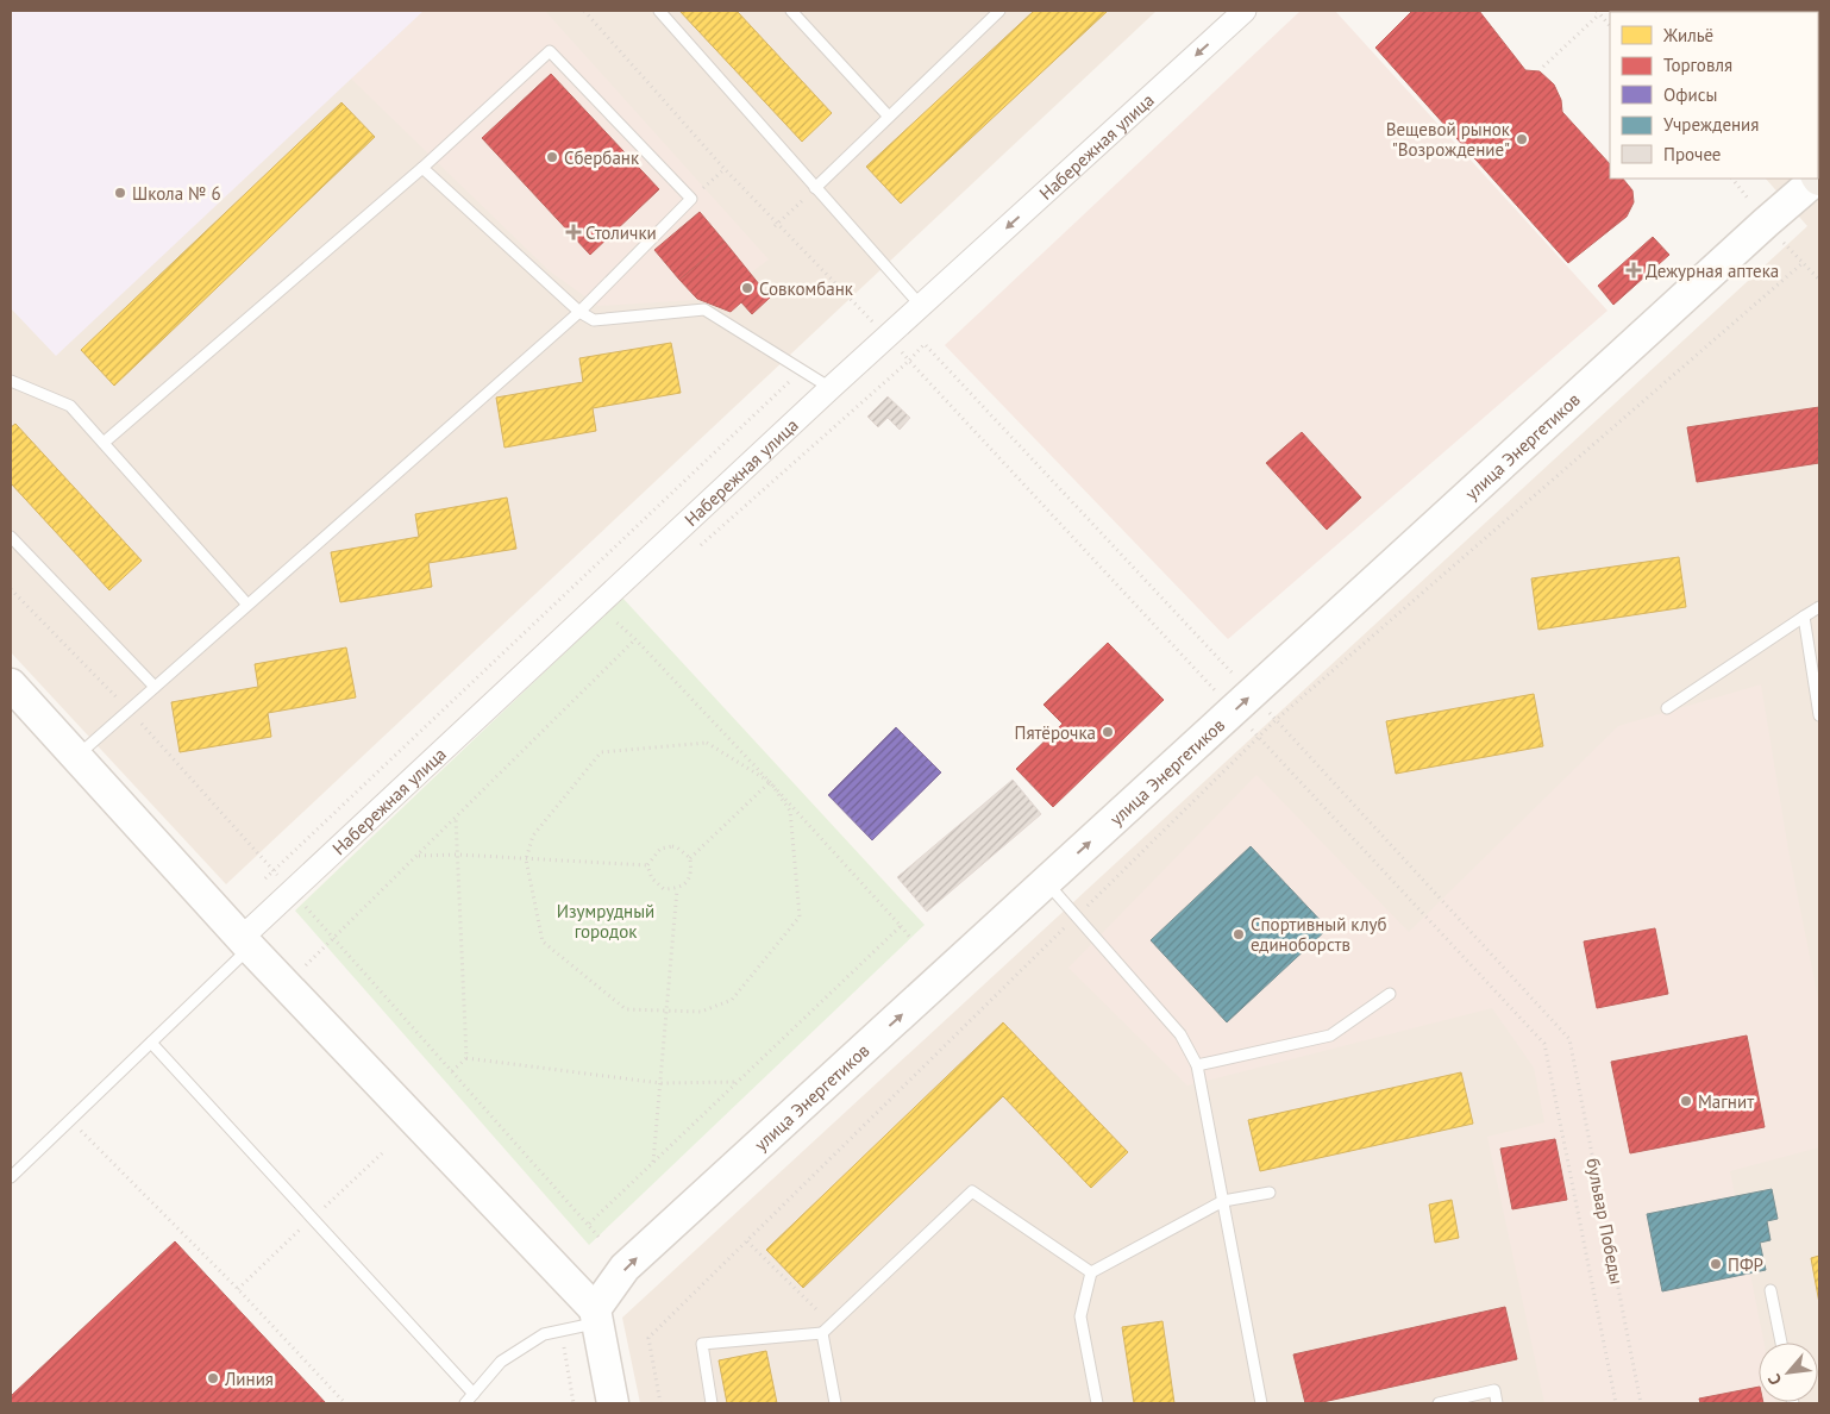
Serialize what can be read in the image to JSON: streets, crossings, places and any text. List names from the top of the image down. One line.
{"streets":{"street":["Набережная улица","улица Энергетиков"],"path":["бульвар Победы"]},"one_way":["улица Энергетиков"],"parks":["Изумрудный городок"],"places":{"other":["Вещевой рынок \"Возрождение\"","Сбербанк","Школа № 6","Совкомбанк","Пятёрочка","Спортивный клуб единоборств","Магнит","ПФР","Линия"],"health":["Столички","Дежурная аптека"]},"legend":["Жильё","Торговля","Офисы","Учреждения","Прочее"],"north":"bottom left"}
